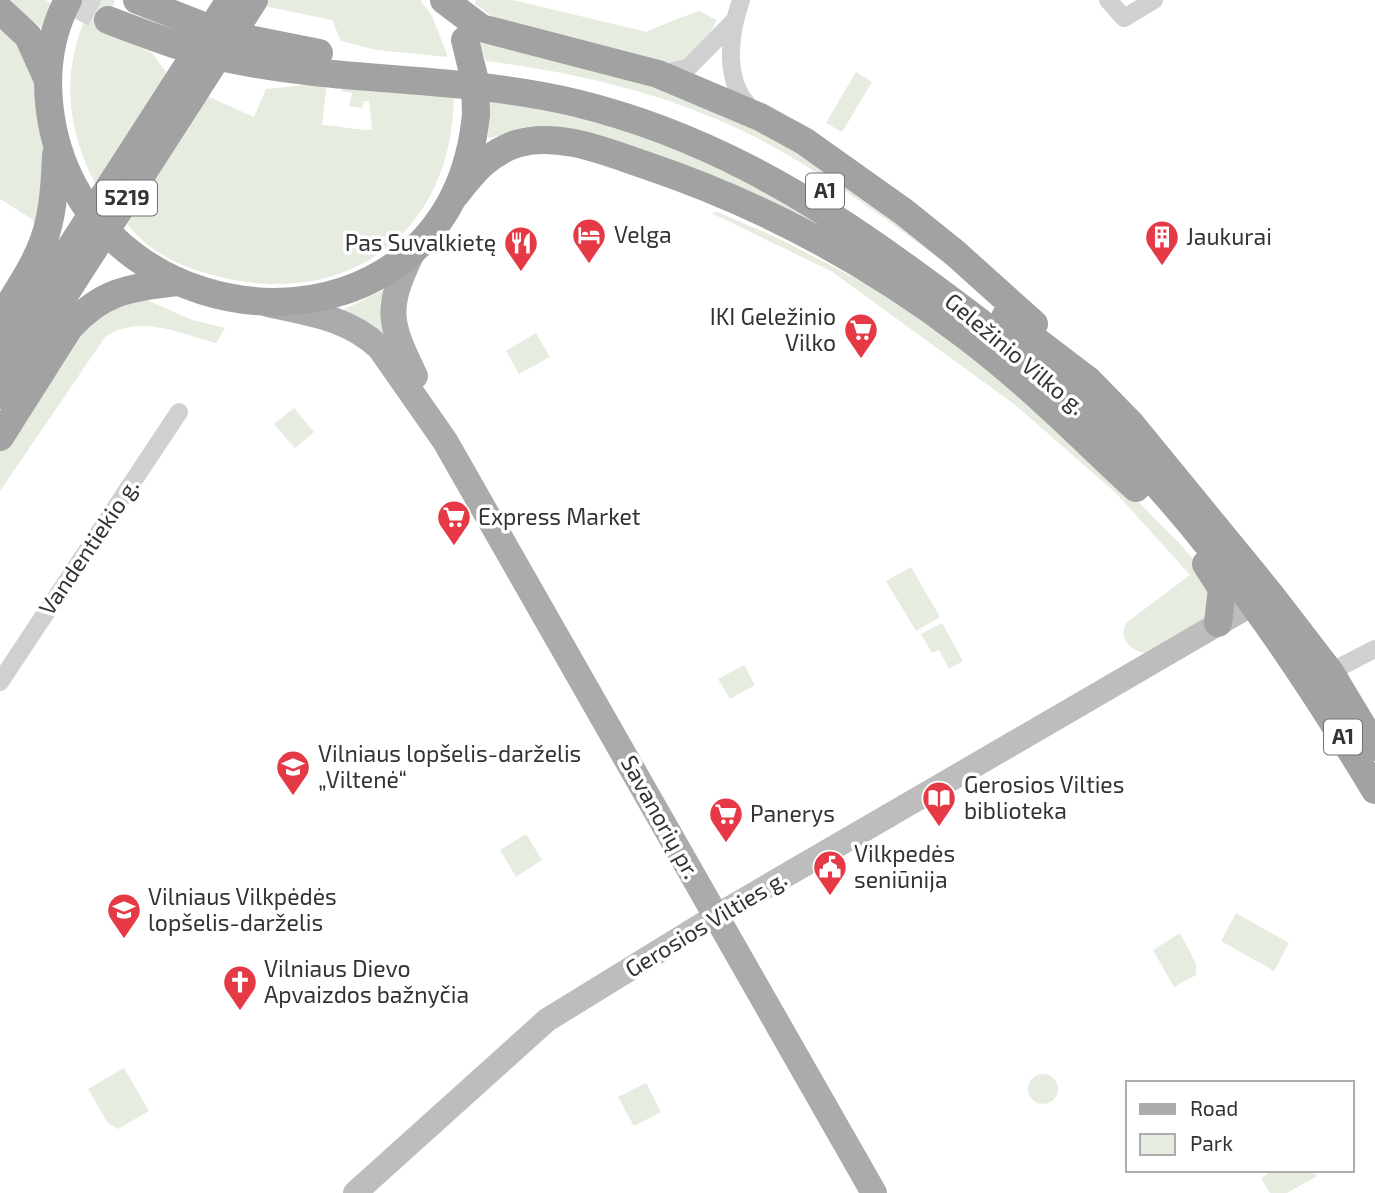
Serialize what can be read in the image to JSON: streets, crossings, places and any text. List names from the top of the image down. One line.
{"streets":{"highway":["A1","5219","Geležinio Vilko g."],"main road":["Savanorių pr.","Gerosios Vilties g."],"street":["Vandentiekio g."]},"crossings":[["A1","Geležinio Vilko g."],["Geležinio Vilko g.","Gerosios Vilties g."],["Savanorių pr.","Gerosios Vilties g."]],"places":{"hotel":["Velga"],"building":["Jaukurai"],"restaurant":["Pas Suvalkietę"],"supermarket":["IKI Geležinio Vilko","Express Market","Panerys"],"school or university":["Vilniaus lopšelis-darželis „Viltenė“","Vilniaus Vilkpėdės lopšelis-darželis"],"library":["Gerosios Vilties biblioteka"],"public building":["Vilkpedės seniūnija"],"church":["Vilniaus Dievo Apvaizdos bažnyčia"]},"legend":["Road","Park"]}
